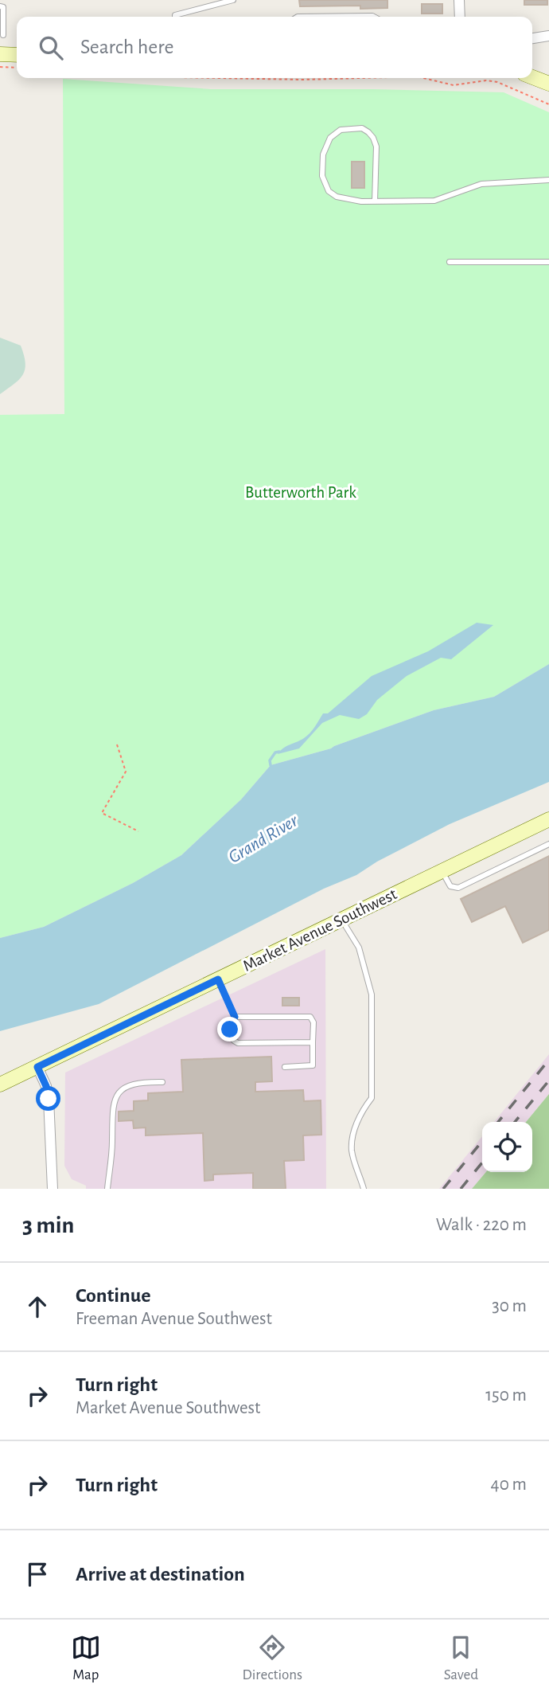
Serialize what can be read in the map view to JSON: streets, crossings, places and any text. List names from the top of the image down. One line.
{"streets":{"main road":["Market Avenue Southwest"]},"water":["Grand River"],"parks":["Butterworth Park"],"page":{"search":"Search here","heading":["3 min","Walk · 220 m"],"list":[["Continue","Freeman Avenue Southwest","30 m"],["Turn right","Market Avenue Southwest","150 m"],["Turn right","40 m"],"Arrive at destination"],"nav":["Map","Directions","Saved"]}}
